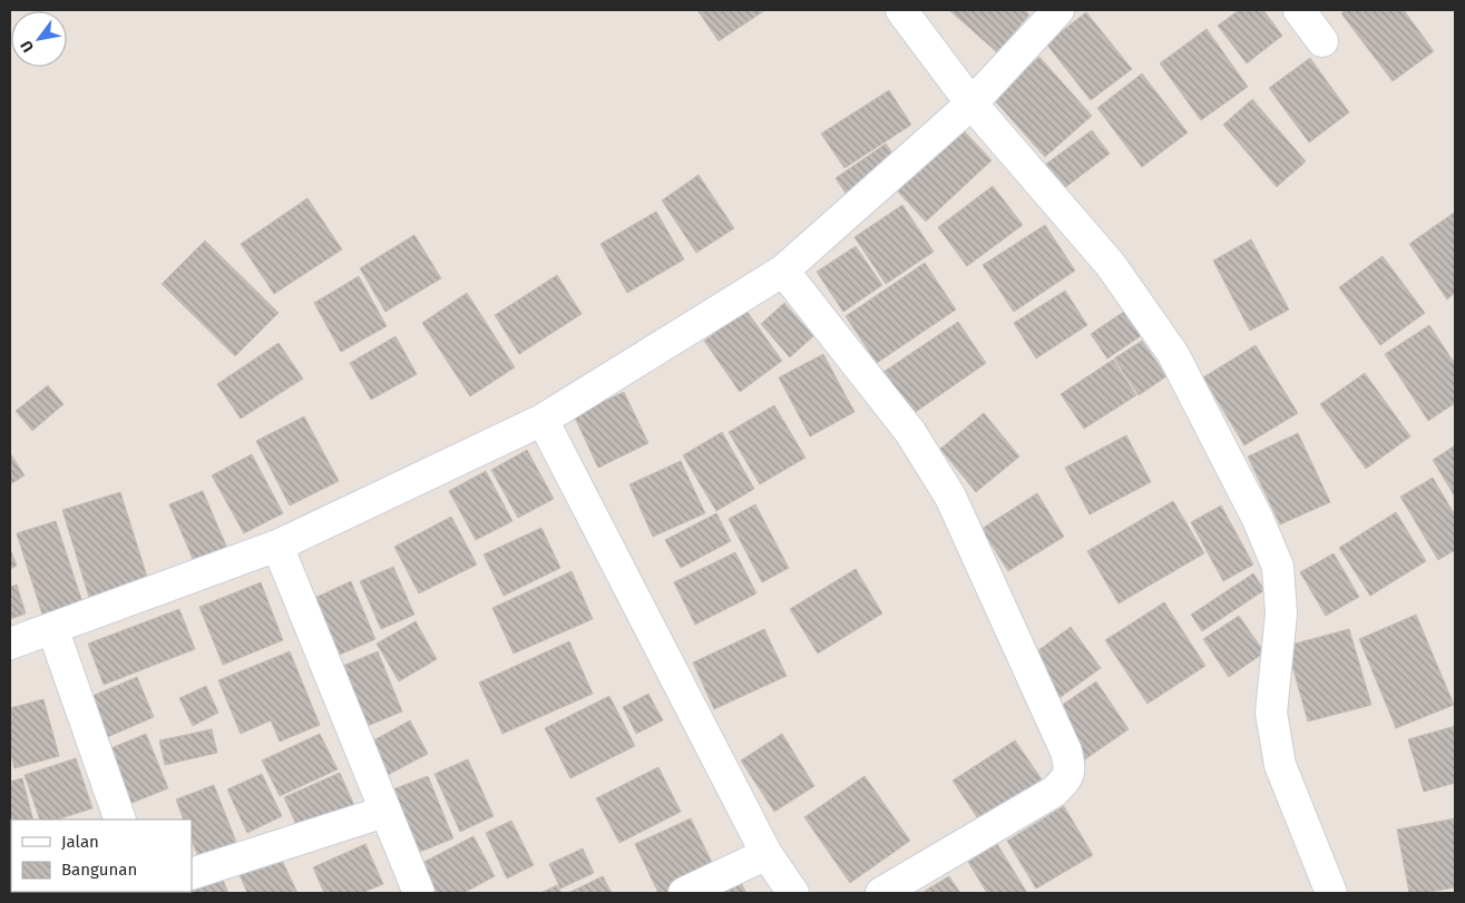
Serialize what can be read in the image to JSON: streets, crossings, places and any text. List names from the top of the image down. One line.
{"legend":["Jalan","Bangunan"],"north":"bottom left"}
